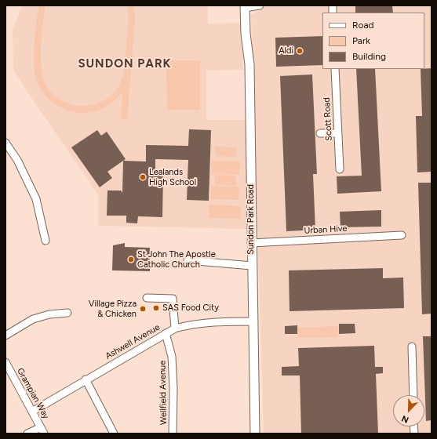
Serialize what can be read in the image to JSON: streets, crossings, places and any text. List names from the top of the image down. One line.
{"streets":{"street":["Scott Road","Sundon Park Road","Urban Hive","Ashwell Avenue","Wellfield Avenue","Grampian Way"]},"crossings":[["Sundon Park Road","Urban Hive"],["Sundon Park Road","Ashwell Avenue"],["Ashwell Avenue","Wellfield Avenue"],["Ashwell Avenue","Grampian Way"]],"districts":["SUNDON PARK"],"places":["Aldi","Lealands High School","St John The Apostle Catholic Church","SAS Food City","Village Pizza & Chicken"],"legend":["Road","Park","Building"],"north":"bottom left"}
